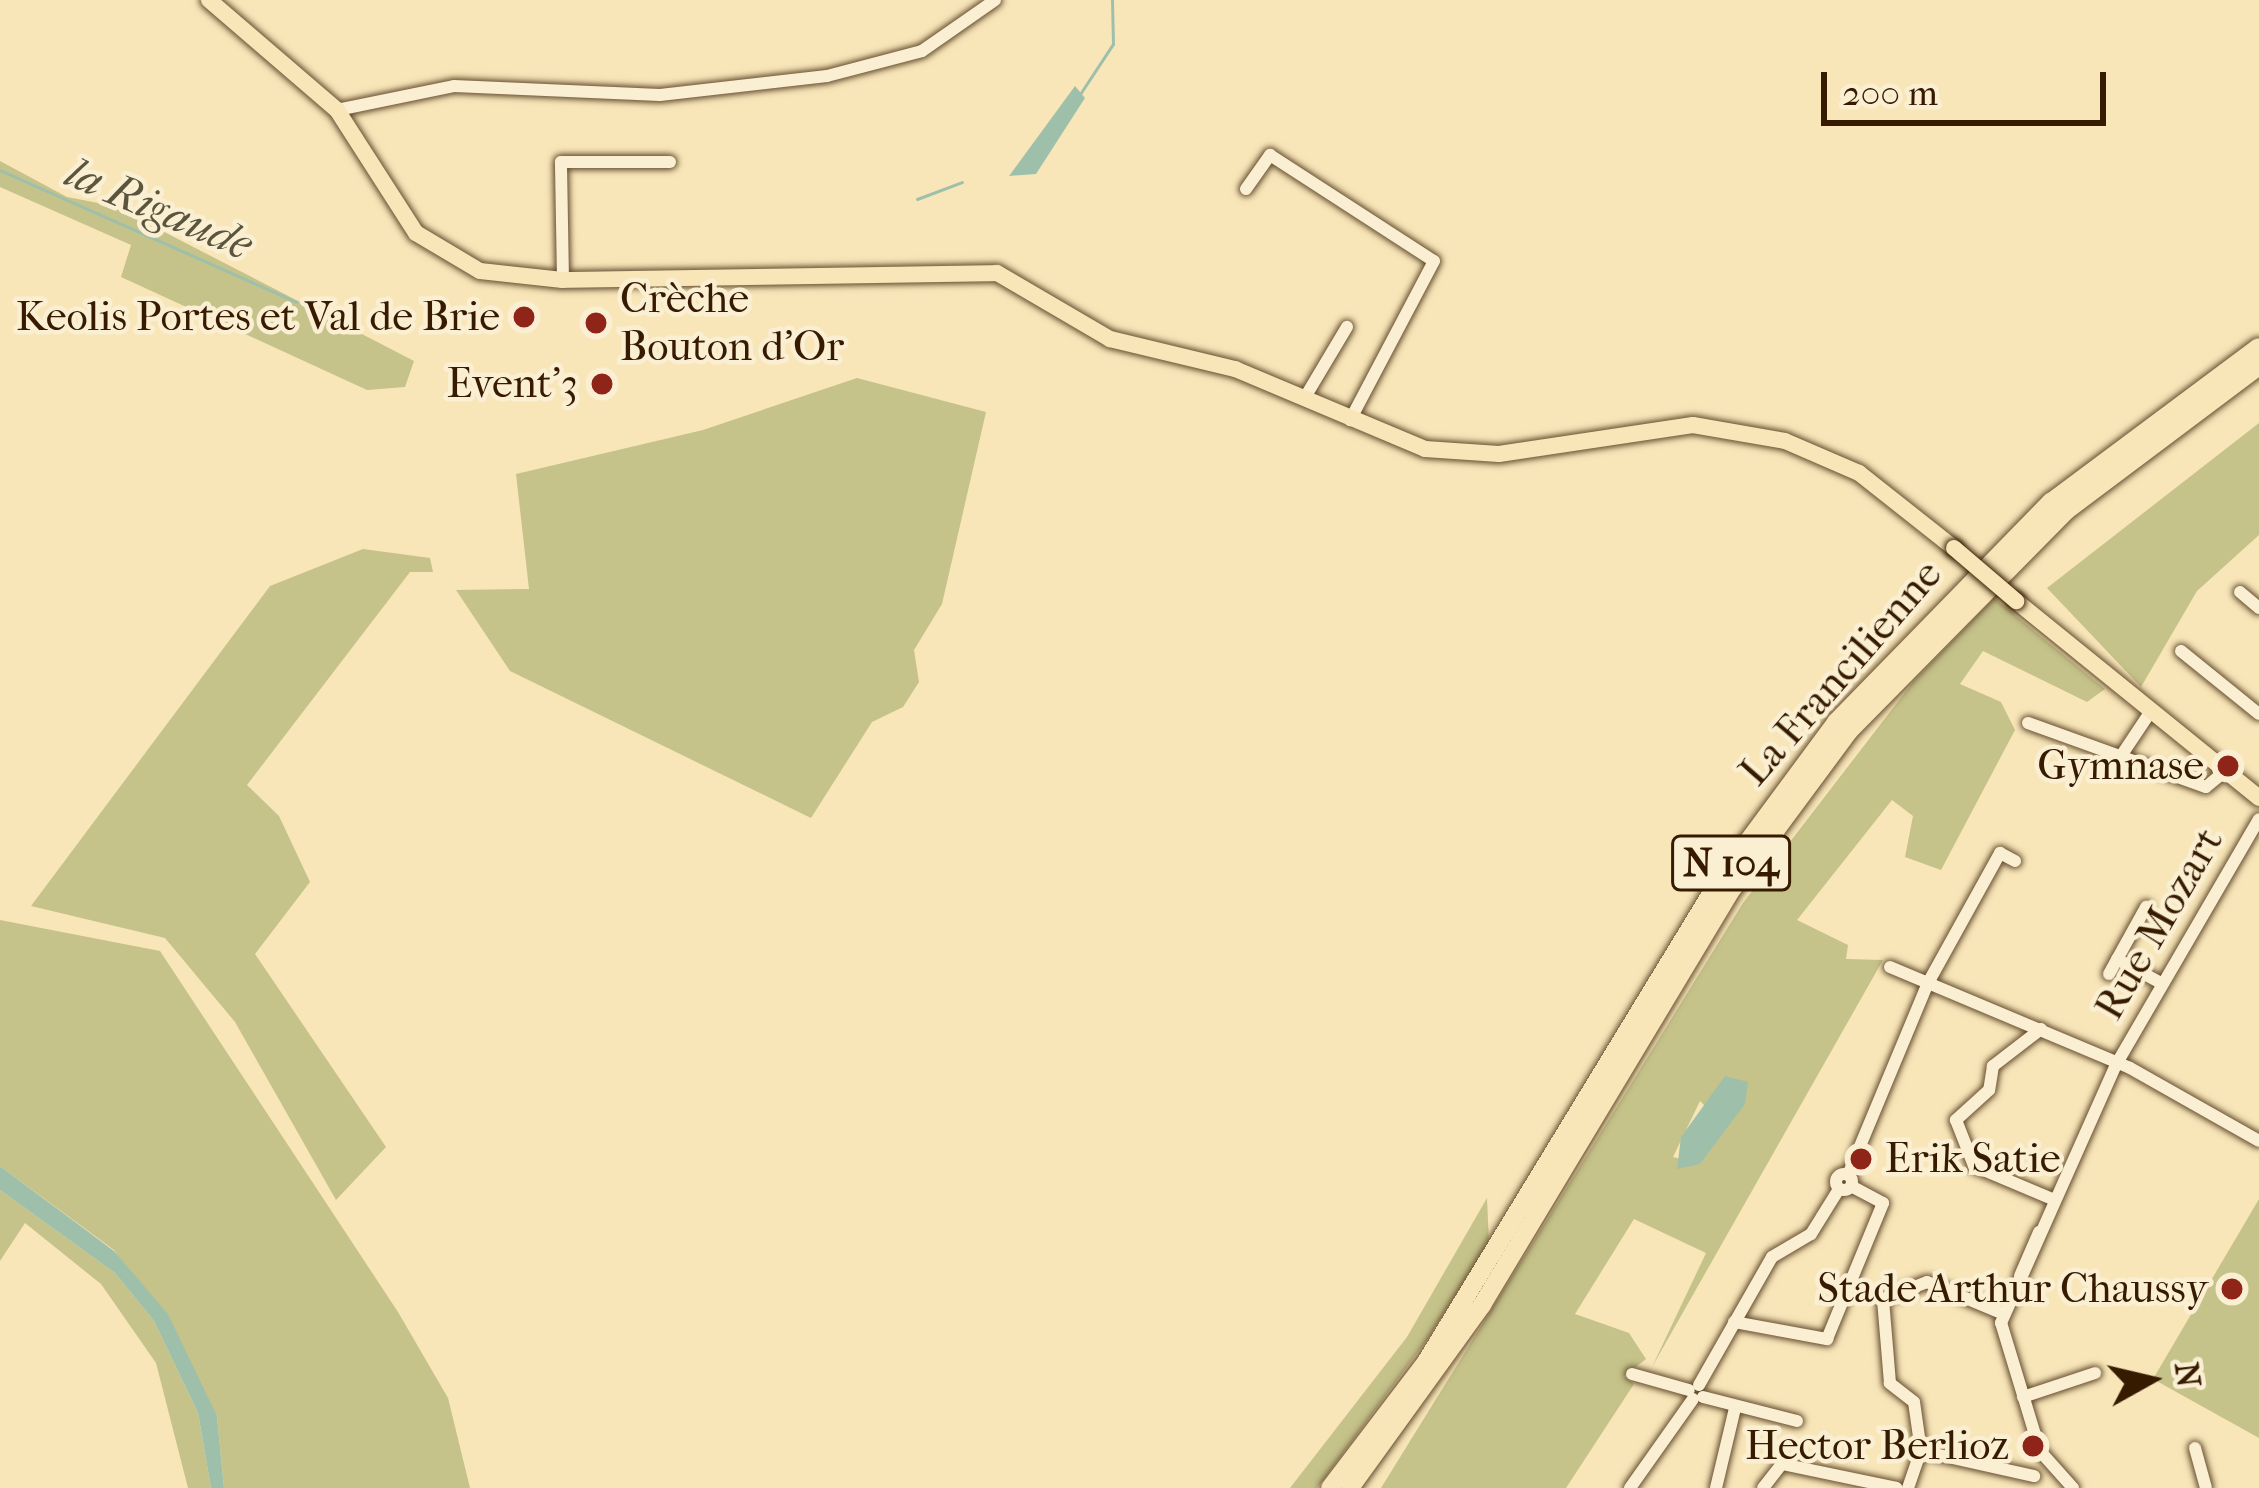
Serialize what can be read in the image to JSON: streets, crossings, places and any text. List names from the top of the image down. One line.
{"streets":{"highway":["La Francilienne","N 104"],"street":["Rue Mozart"]},"water":["la Rigaude"],"places":["Keolis Portes et Val de Brie","Crèche Bouton d'Or","Event'3","Gymnase","Erik Satie","Stade Arthur Chaussy","Hector Berlioz"],"scale_bar":"200 m","north":"right"}
